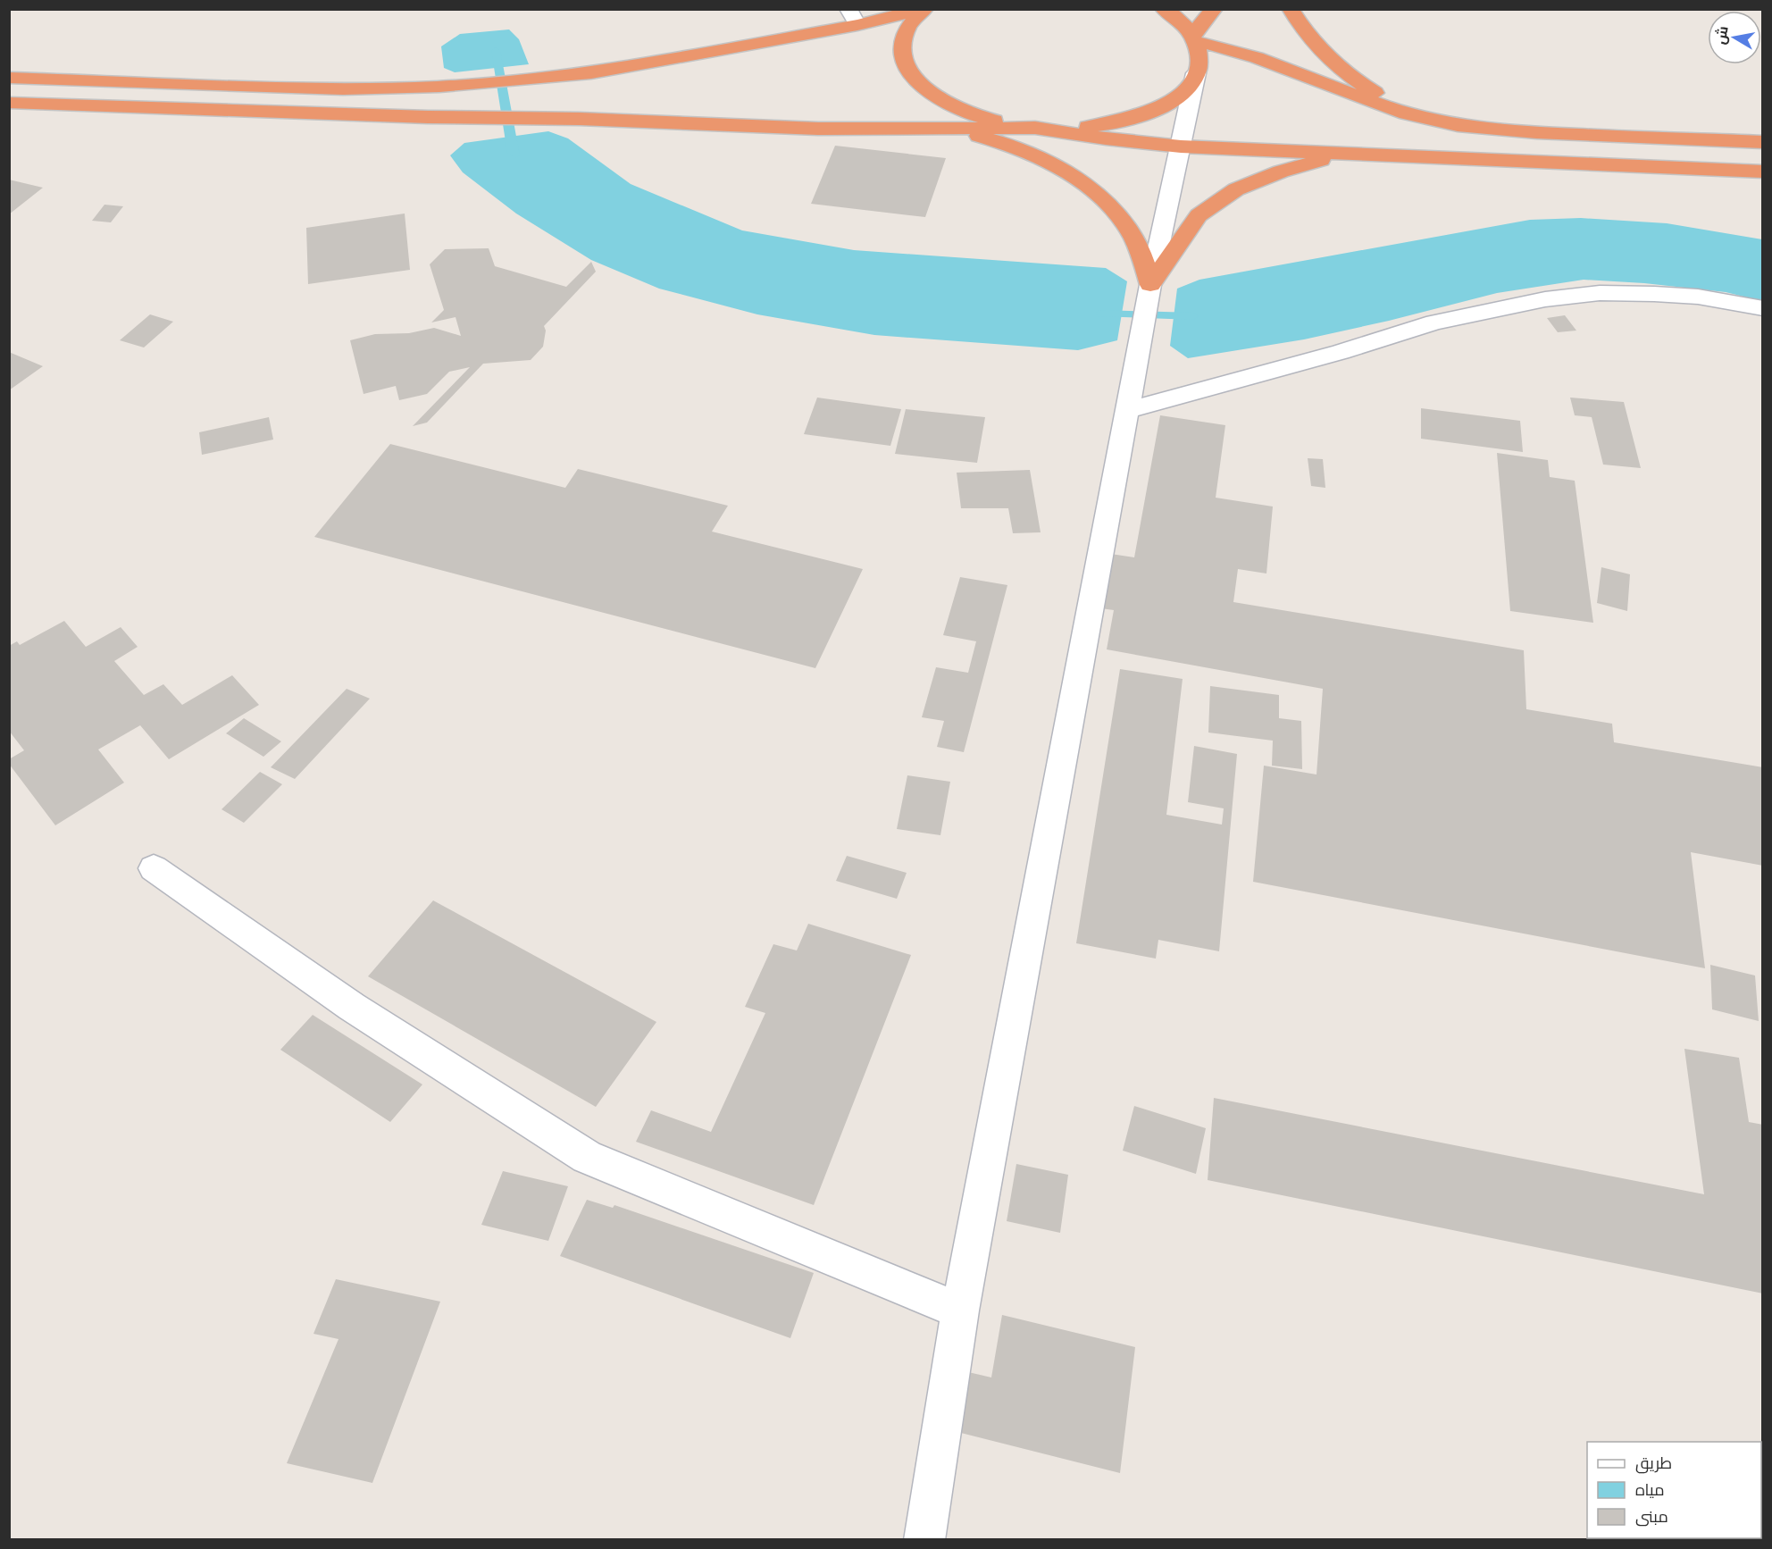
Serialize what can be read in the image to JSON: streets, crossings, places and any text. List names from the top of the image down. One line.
{"legend":["طريق","مياه","مبنى"],"north":"left"}
